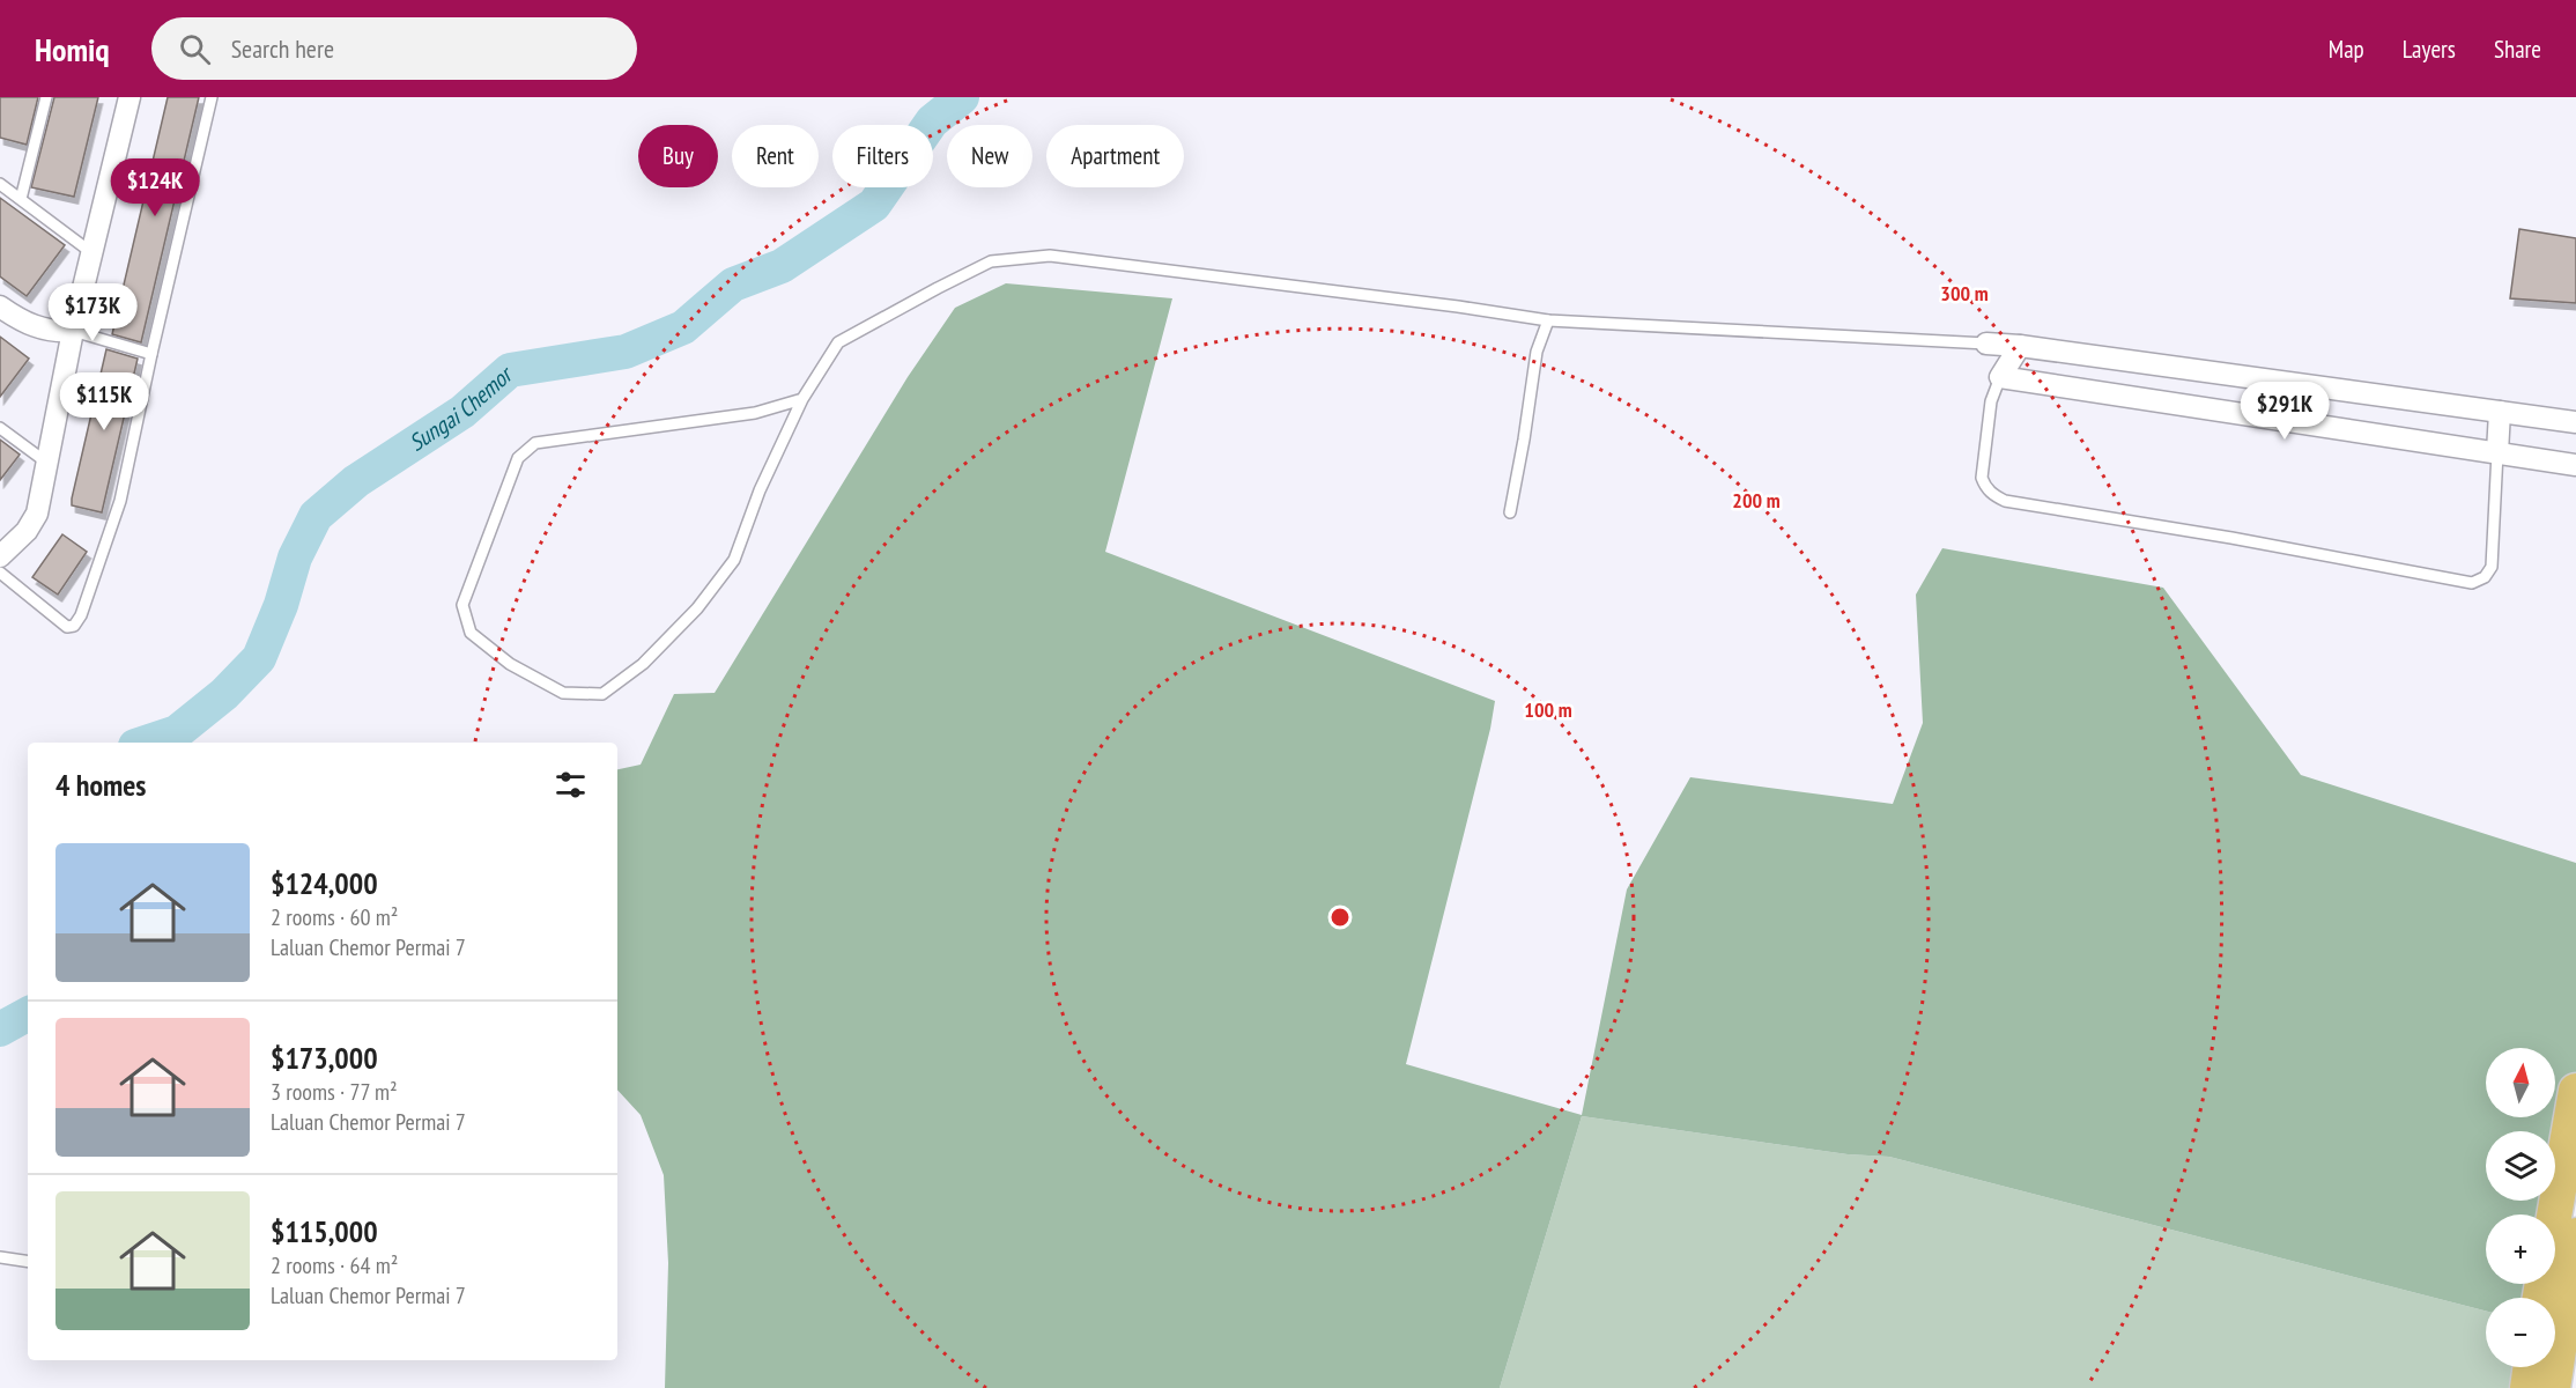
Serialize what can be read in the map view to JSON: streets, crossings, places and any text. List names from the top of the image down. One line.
{"water":["Sungai Chemor"],"north":"top","page":{"header":"Homiq","search":"Search here","nav":["Map","Layers","Share"],"chip":["Buy","Rent","Filters","New","Apartment"],"price":["$124K","$173K","$115K","$291K"],"heading":"4 homes","list":[{"name":"$124,000","note":"2 rooms · 60 m² · Laluan Chemor Permai 7"},{"name":"$173,000","note":"3 rooms · 77 m² · Laluan Chemor Permai 7"},{"name":"$115,000","note":"2 rooms · 64 m² · Laluan Chemor Permai 7"}],"map_buttons":["+","−"]},"rings":["300 m","200 m","100 m"]}
